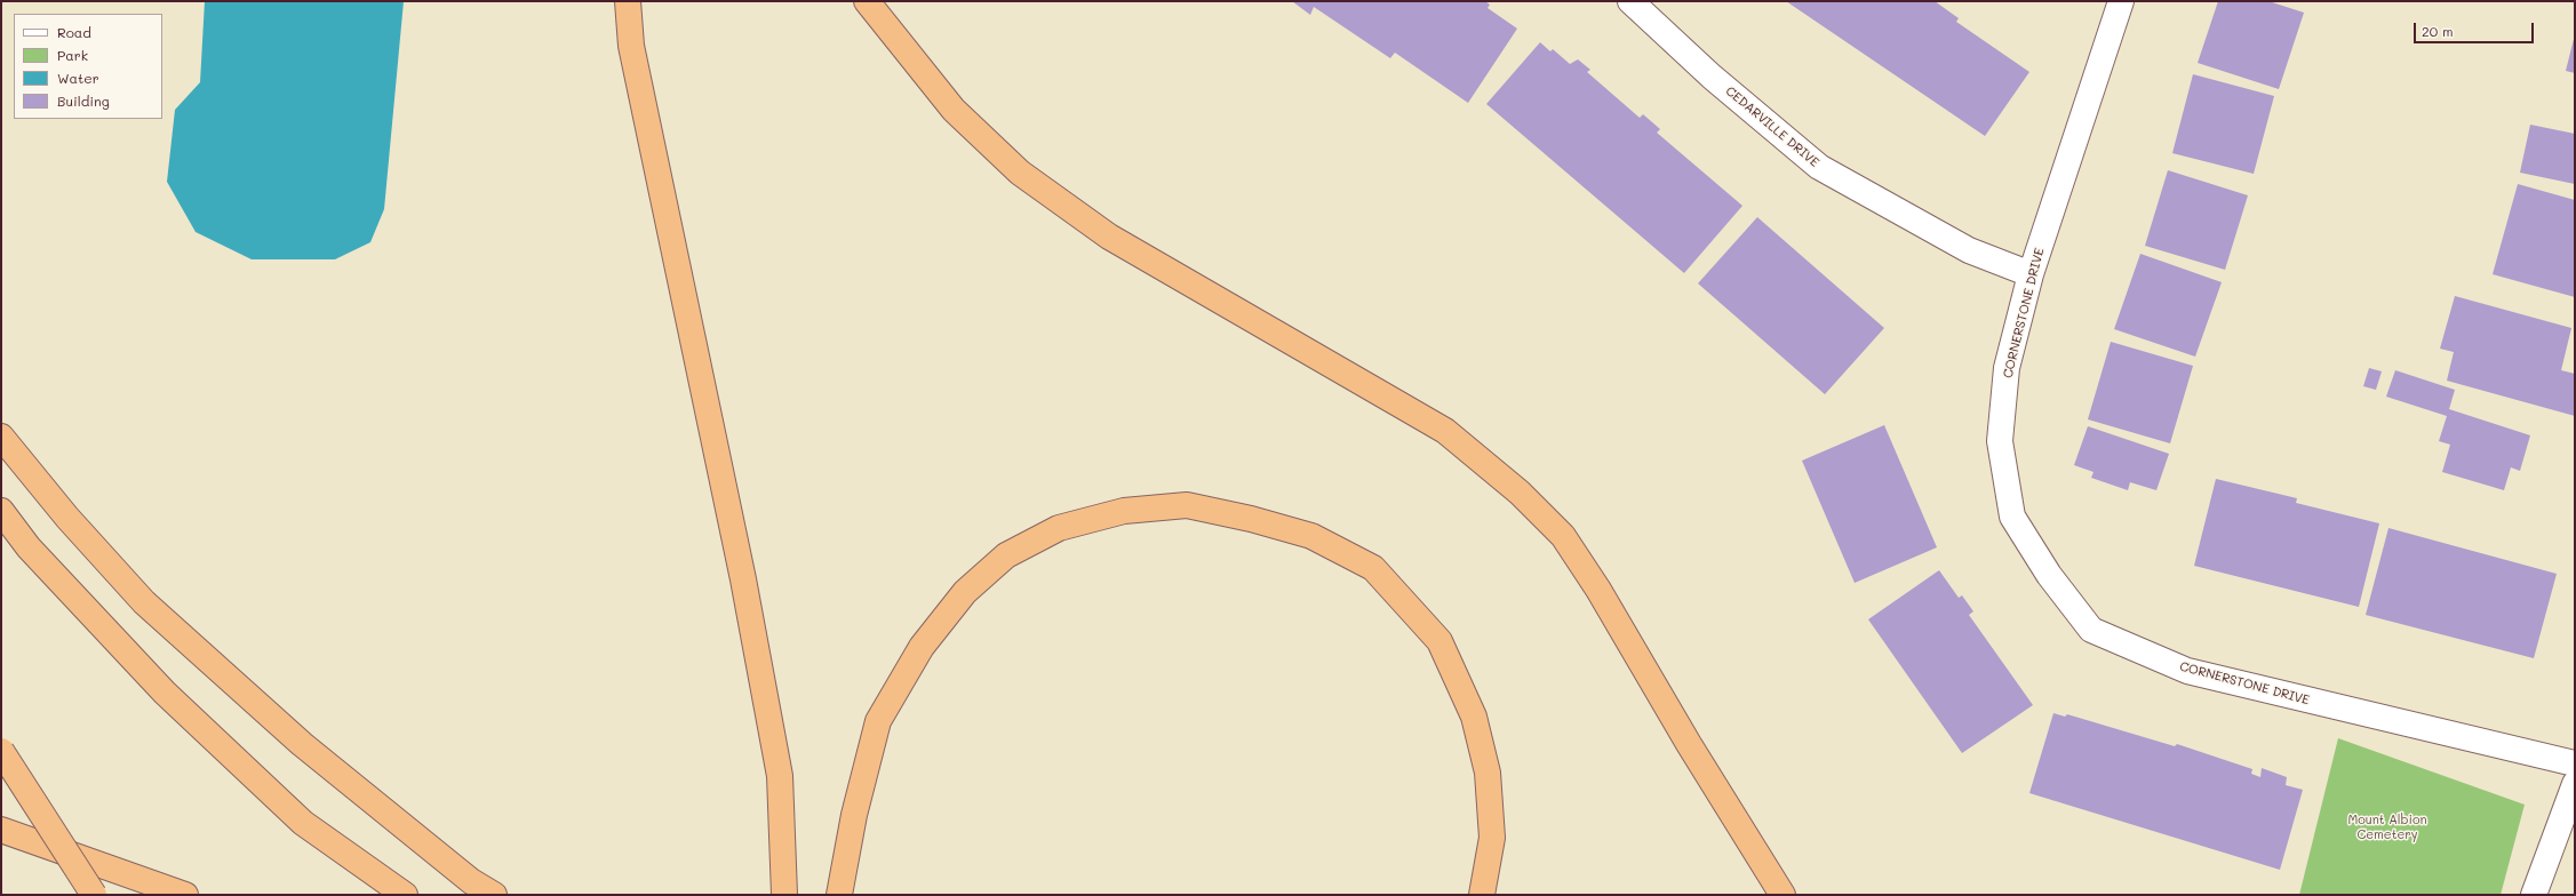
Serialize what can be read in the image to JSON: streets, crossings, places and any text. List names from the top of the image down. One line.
{"streets":{"street":["CEDARVILLE DRIVE","CORNERSTONE DRIVE"]},"crossings":[["CEDARVILLE DRIVE","CORNERSTONE DRIVE"]],"parks":["Mount Albion Cemetery"],"legend":["Road","Park","Water","Building"],"scale_bar":"20 m"}
